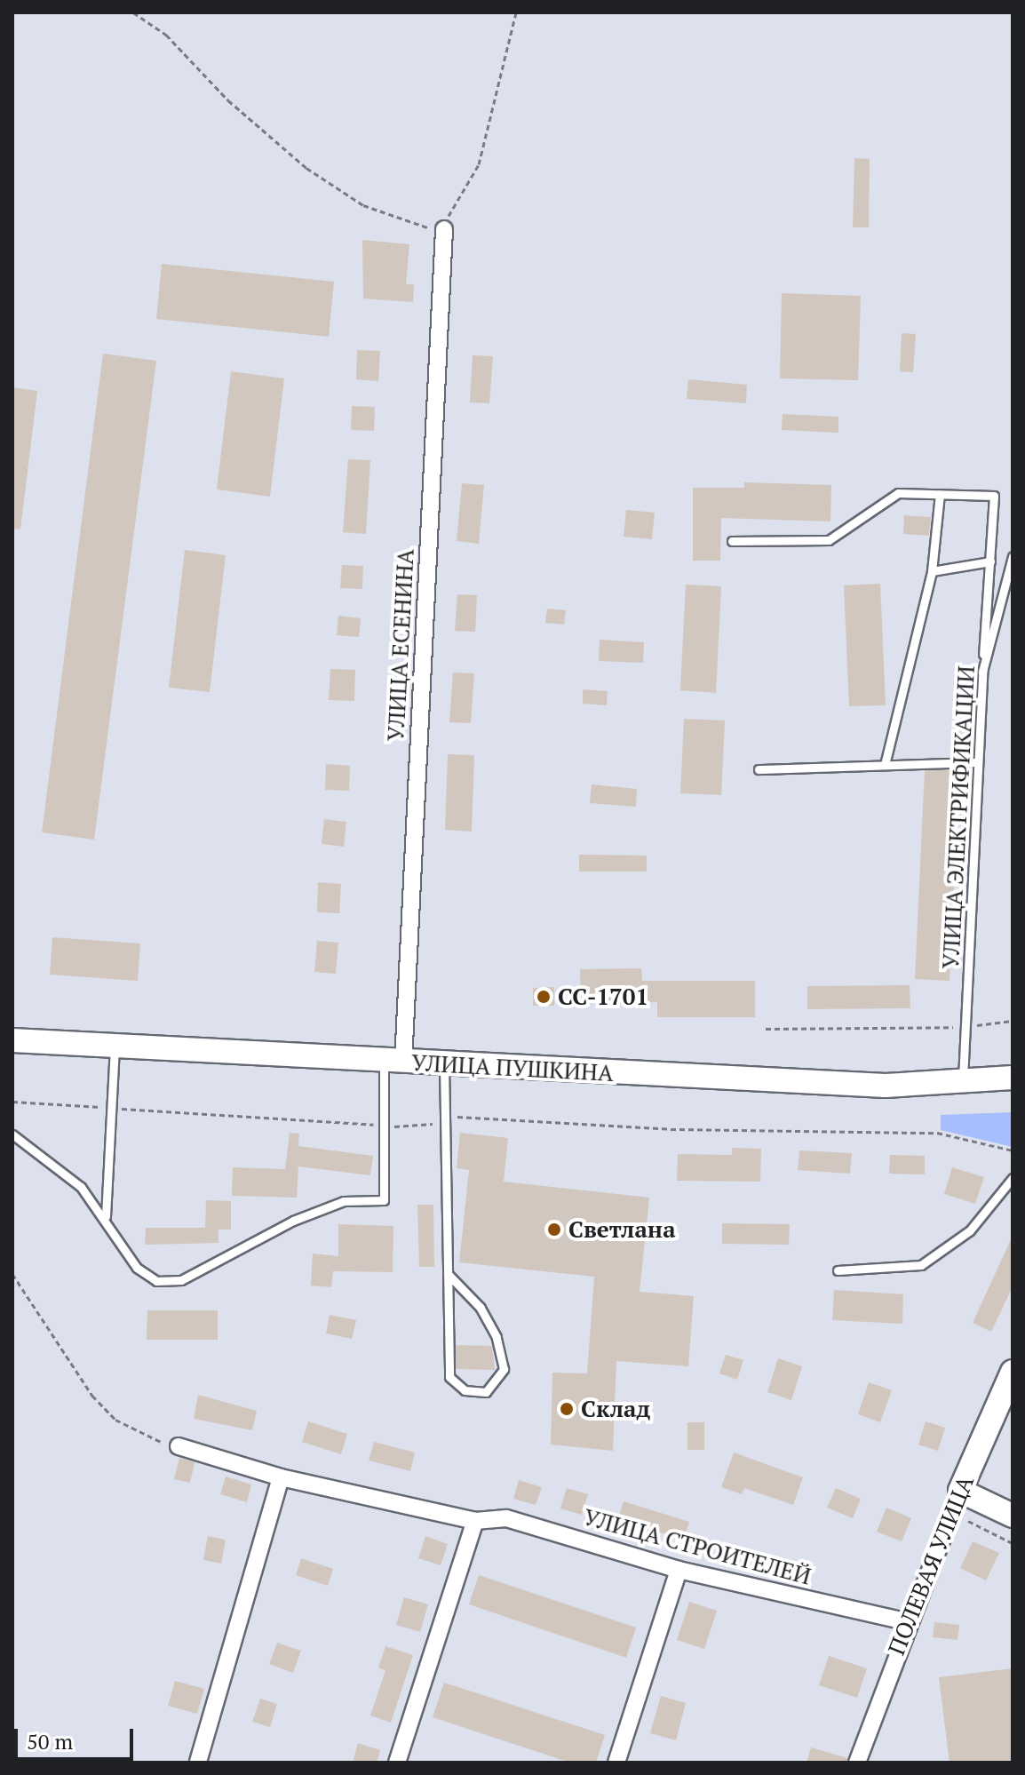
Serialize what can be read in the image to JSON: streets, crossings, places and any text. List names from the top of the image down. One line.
{"streets":{"main road":["УЛИЦА ПУШКИНА","ПОЛЕВАЯ УЛИЦА"],"street":["УЛИЦА ЕСЕНИНА","УЛИЦА СТРОИТЕЛЕЙ"],"lane":["УЛИЦА ЭЛЕКТРИФИКАЦИИ"]},"crossings":[["УЛИЦА ЕСЕНИНА","УЛИЦА ПУШКИНА"],["УЛИЦА ЭЛЕКТРИФИКАЦИИ","УЛИЦА ПУШКИНА"],["УЛИЦА СТРОИТЕЛЕЙ","ПОЛЕВАЯ УЛИЦА"]],"places":["СС-1701","Светлана","Склад"],"scale_bar":"50 m"}
